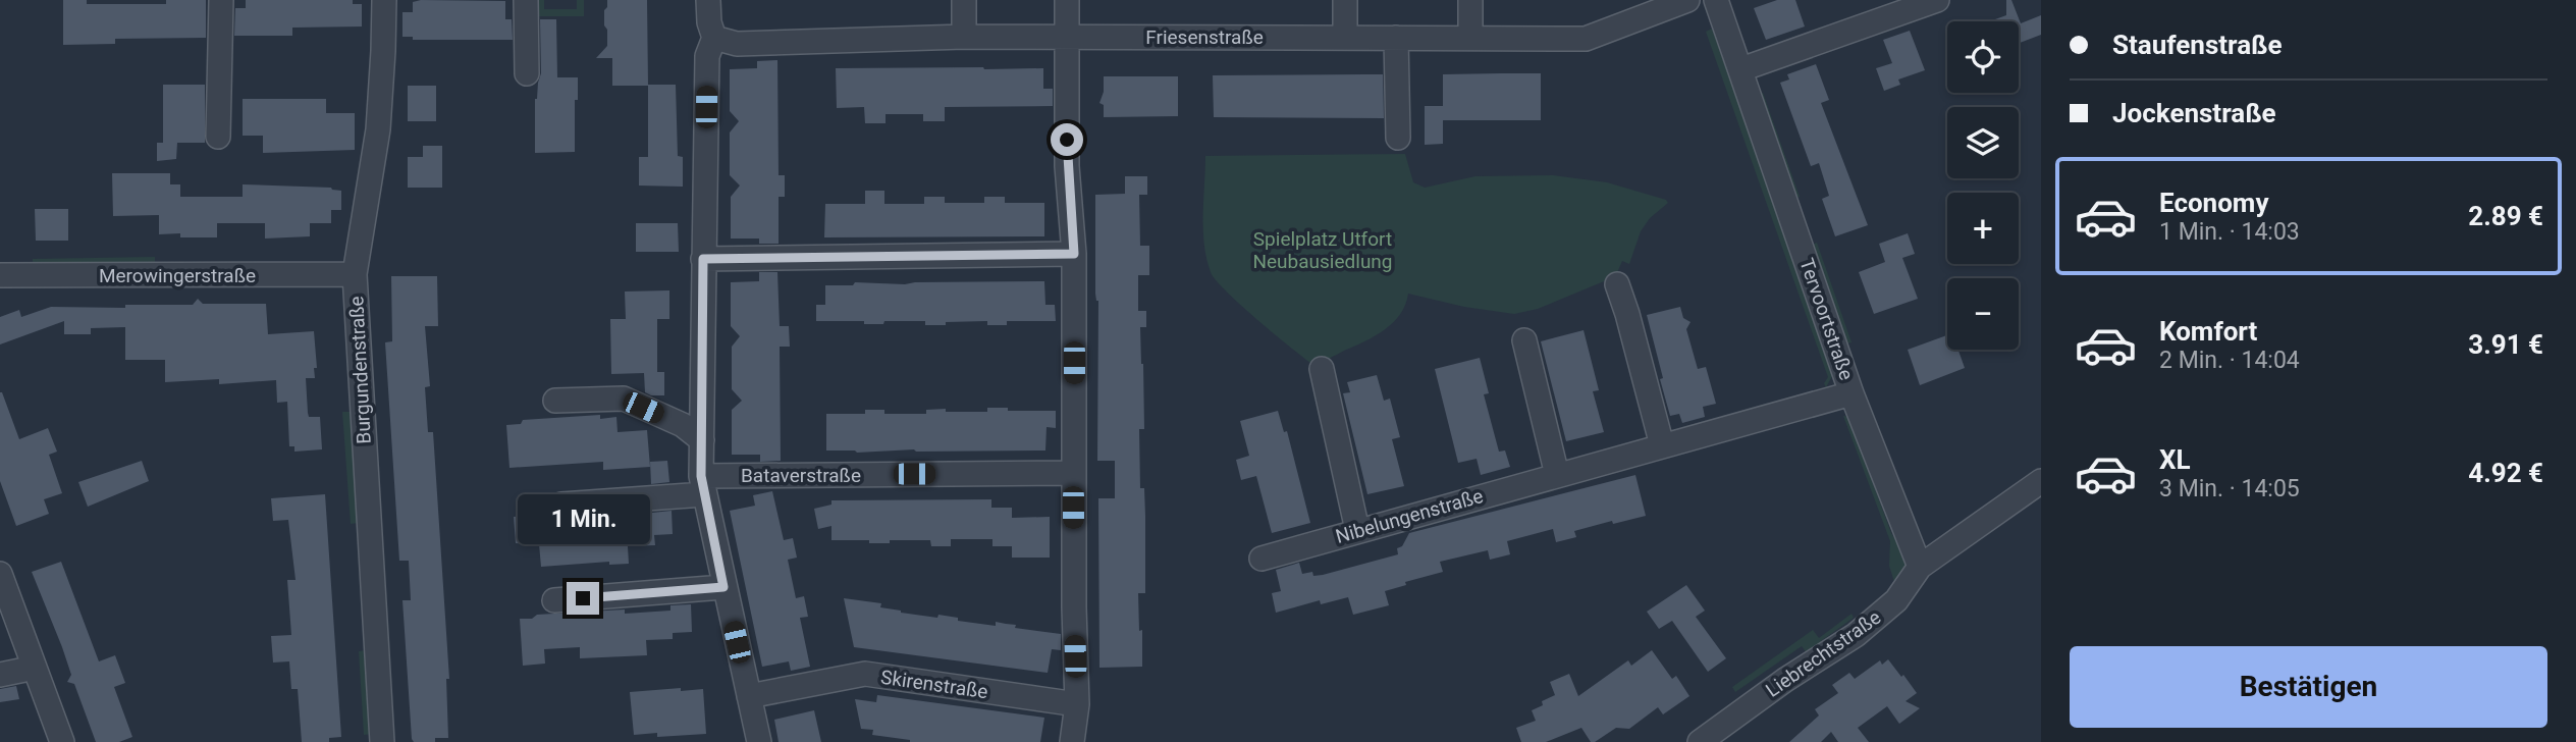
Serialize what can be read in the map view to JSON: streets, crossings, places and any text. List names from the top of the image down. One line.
{"streets":{"street":["Friesenstraße","Merowingerstraße","Tervoortstraße","Burgundenstraße","Bataverstraße","Nibelungenstraße","Liebrechtstraße","Skirenstraße"]},"crossings":[["Merowingerstraße","Burgundenstraße"],["Tervoortstraße","Nibelungenstraße"],["Tervoortstraße","Liebrechtstraße"]],"parks":["Spielplatz Utfort Neubausiedlung"],"page":{"banner":["Staufenstraße","Jockenstraße"],"map_buttons":["+","−"],"list":[{"name":"Economy","note":"1 Min. · 14:03","value":"2.89 €"},{"name":"Komfort","note":"2 Min. · 14:04","value":"3.91 €"},{"name":"XL","note":"3 Min. · 14:05","value":"4.92 €"}],"bubble":"1 Min.","buttons":"Bestätigen"}}
